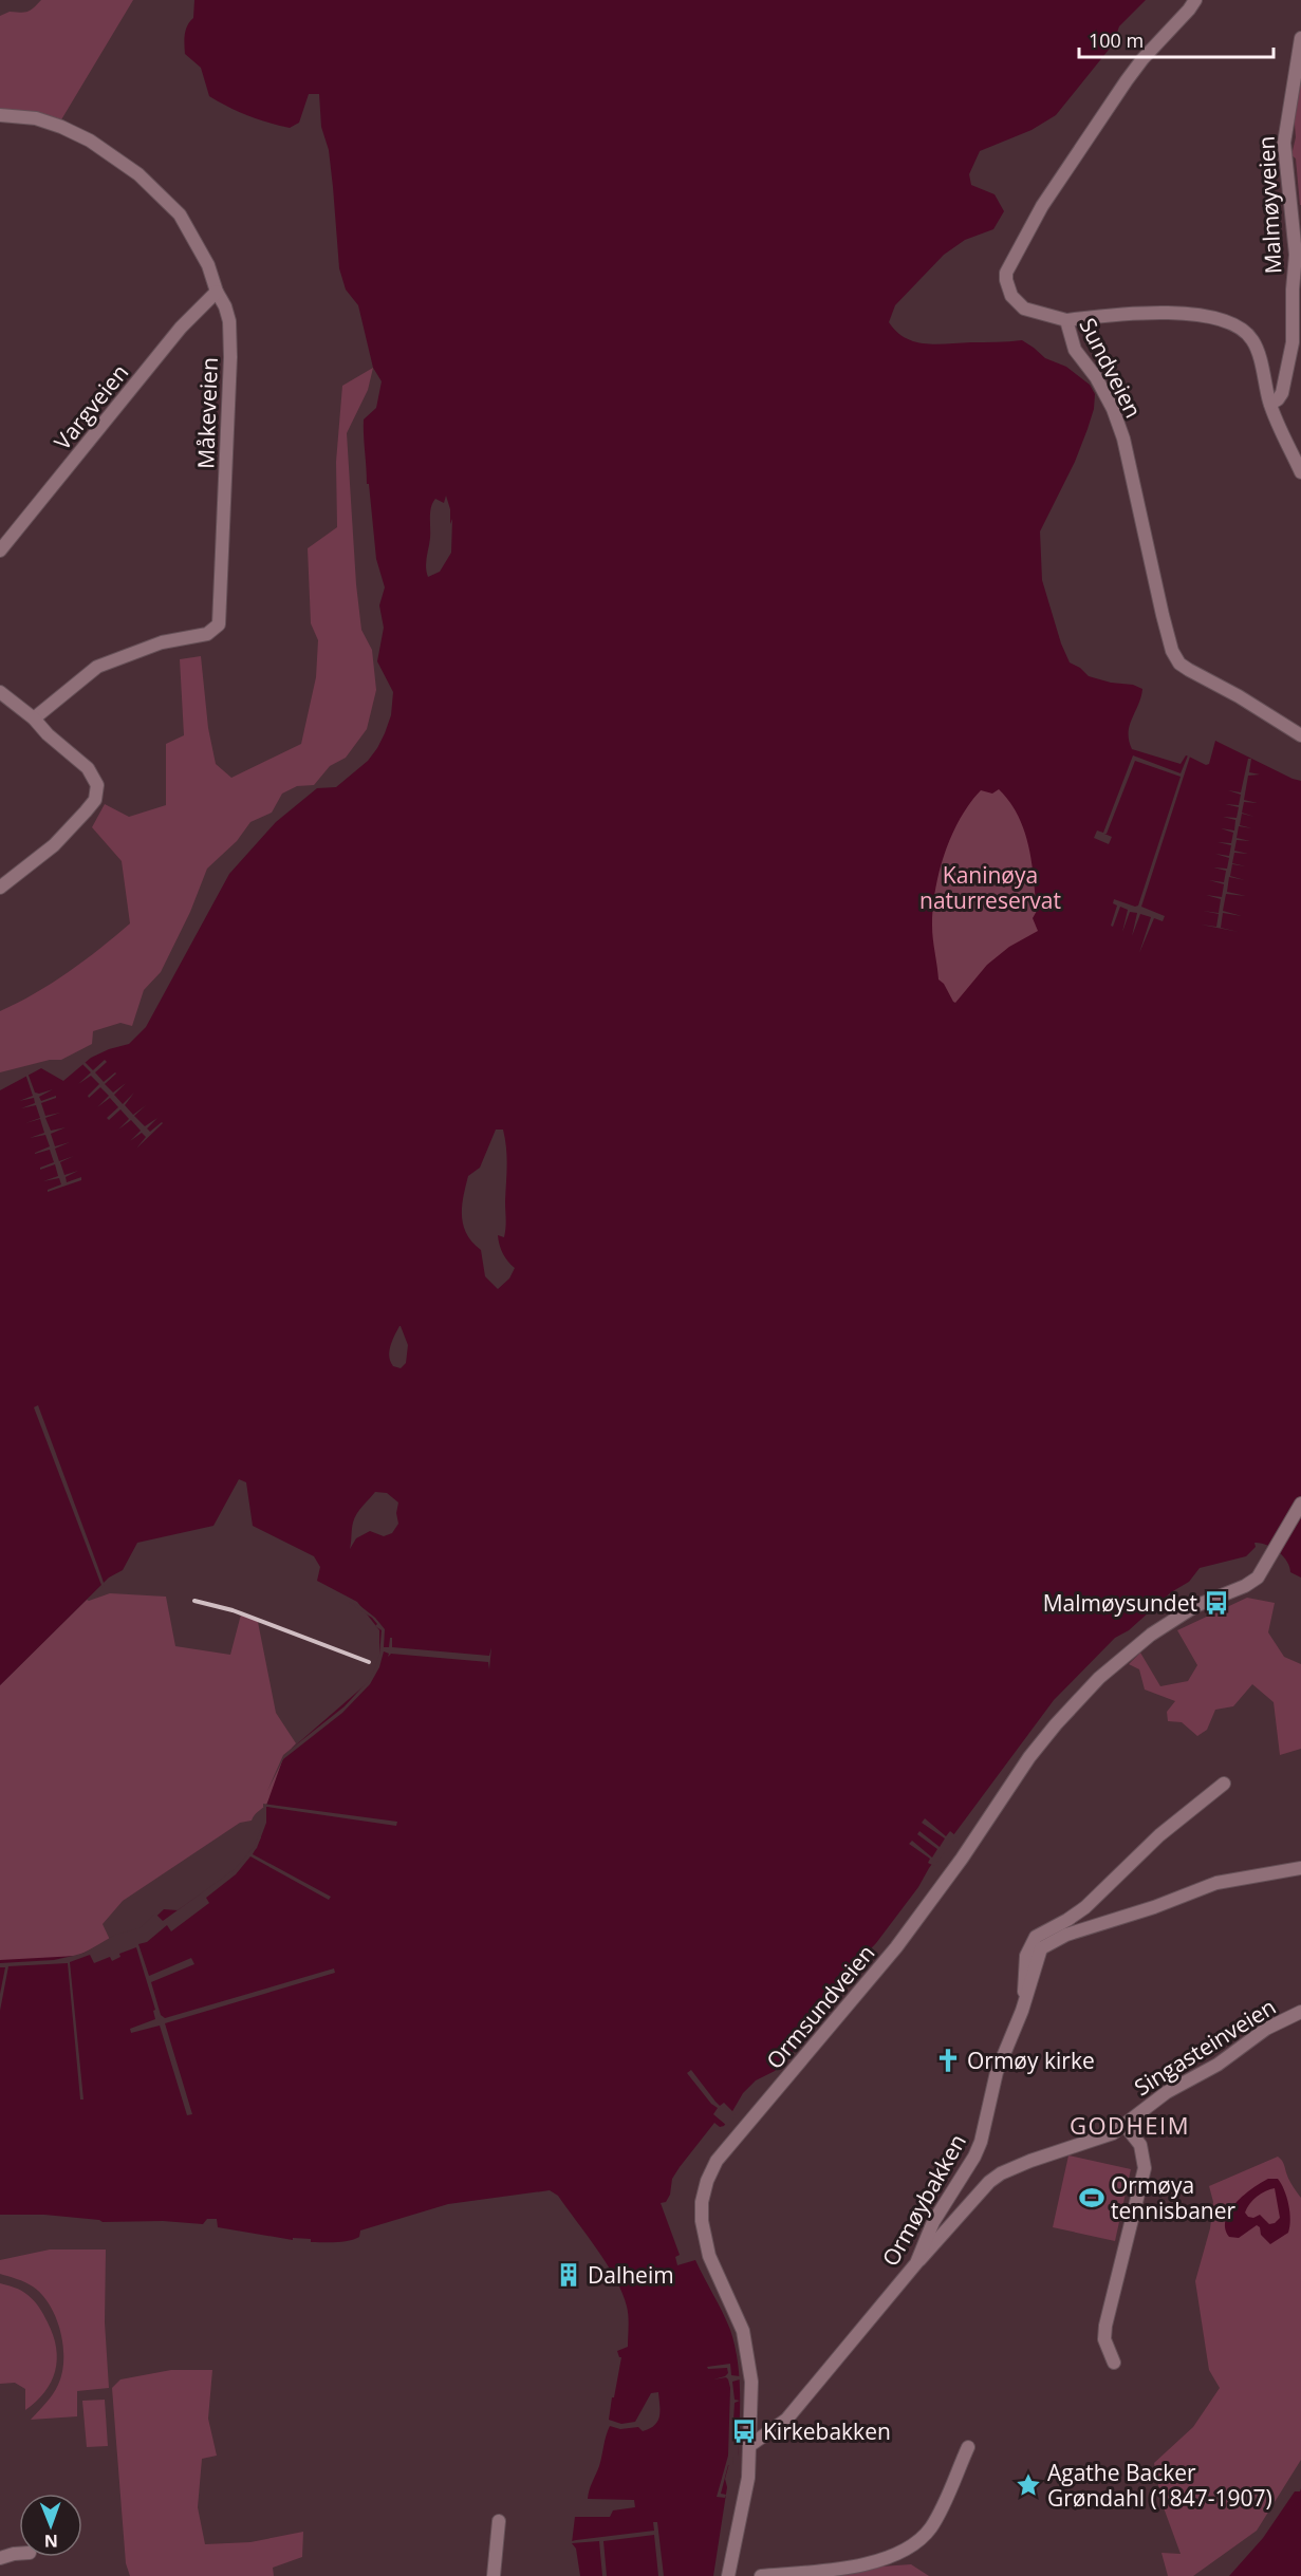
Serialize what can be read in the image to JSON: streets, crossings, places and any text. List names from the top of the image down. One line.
{"streets":{"street":["Malmøyveien","Sundveien","Vargveien","Måkeveien","Ormsundveien","Singasteinveien","Ormøybakken"]},"crossings":[["Vargveien","Måkeveien"],["Ormsundveien","Ormøybakken"],["Singasteinveien","Ormøybakken"]],"districts":["GODHEIM"],"parks":["Kaninøya naturreservat"],"places":{"bus stop":["Malmøysundet","Kirkebakken"],"church":["Ormøy kirke"],"sports":["Ormøya tennisbaner"],"building":["Dalheim"],"place":["Agathe Backer Grøndahl (1847-1907)"]},"scale_bar":"100 m","north":"bottom"}
